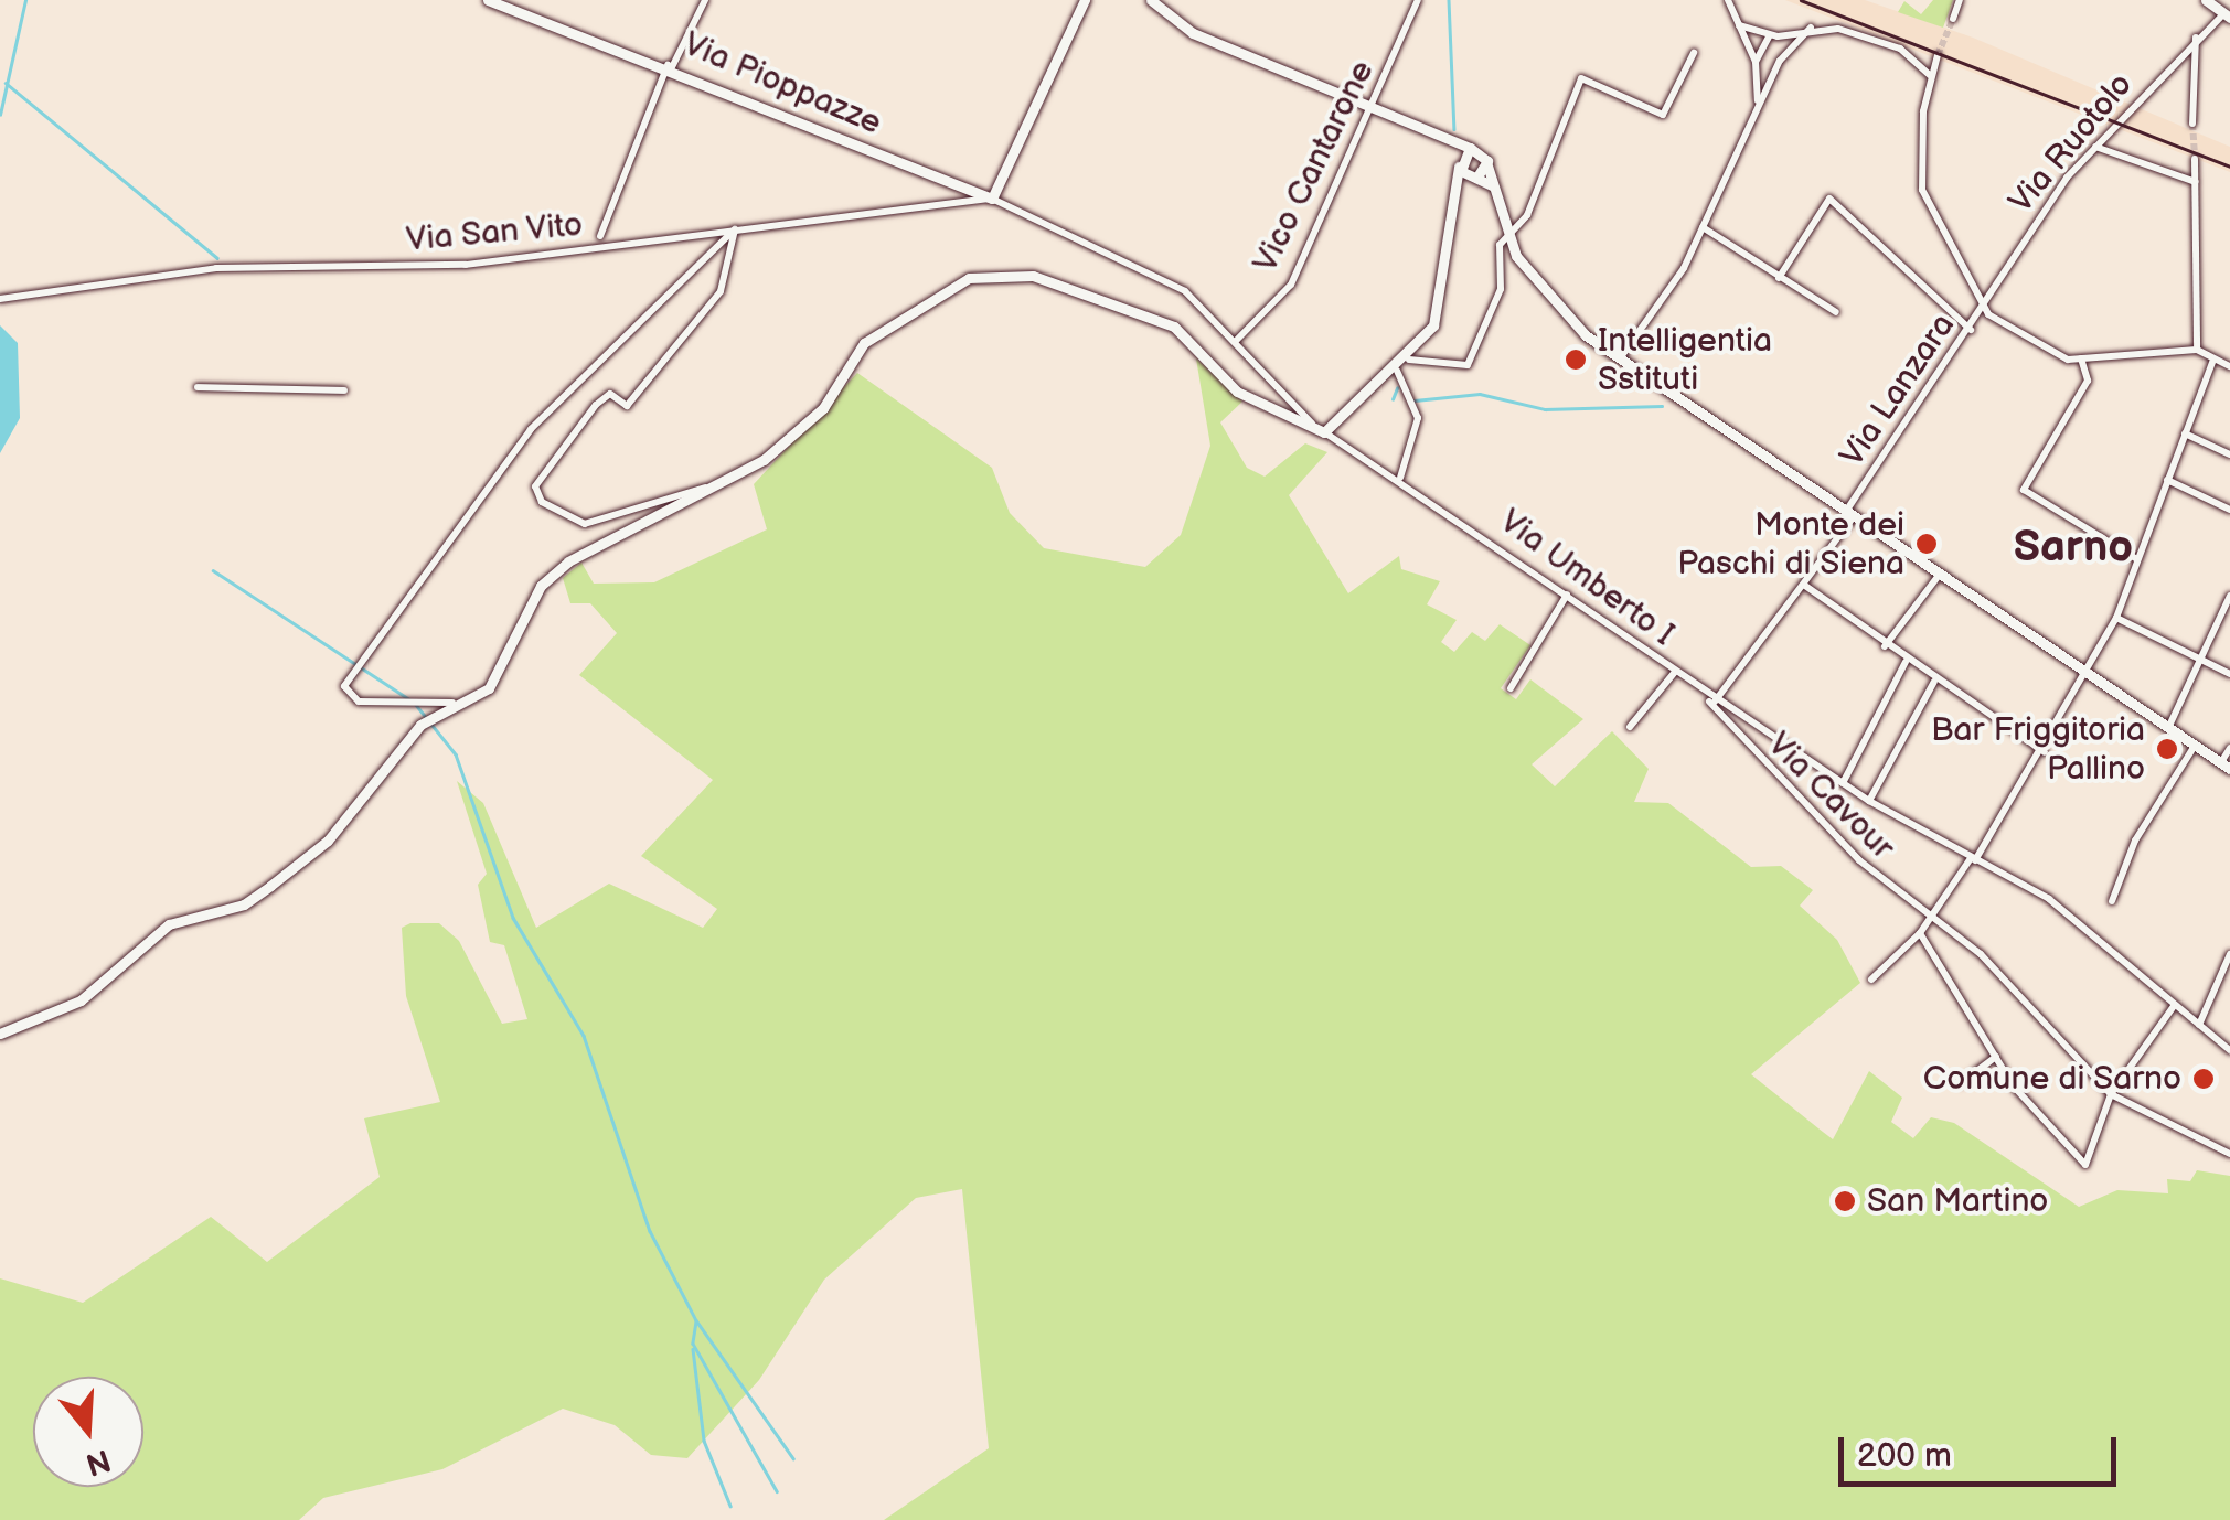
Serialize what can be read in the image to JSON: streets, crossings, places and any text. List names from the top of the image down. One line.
{"streets":{"street":["Via Pioppazze","Via Ruotolo","Vico Cantarone","Via San Vito","Via Lanzara","Via Umberto I","Via Cavour"]},"crossings":[["Via Pioppazze","Via San Vito"],["Via Pioppazze","Via Umberto I"],["Via Ruotolo","Via Lanzara"],["Vico Cantarone","Via Umberto I"],["Via San Vito","Via Umberto I"],["Via Lanzara","Via Umberto I"],["Via Umberto I","Via Cavour"]],"districts":["Sarno"],"places":["Intelligentia Sstituti","Monte dei Paschi di Siena","Bar Friggitoria Pallino","Comune di Sarno","San Martino"],"scale_bar":"200 m","north":"bottom"}
